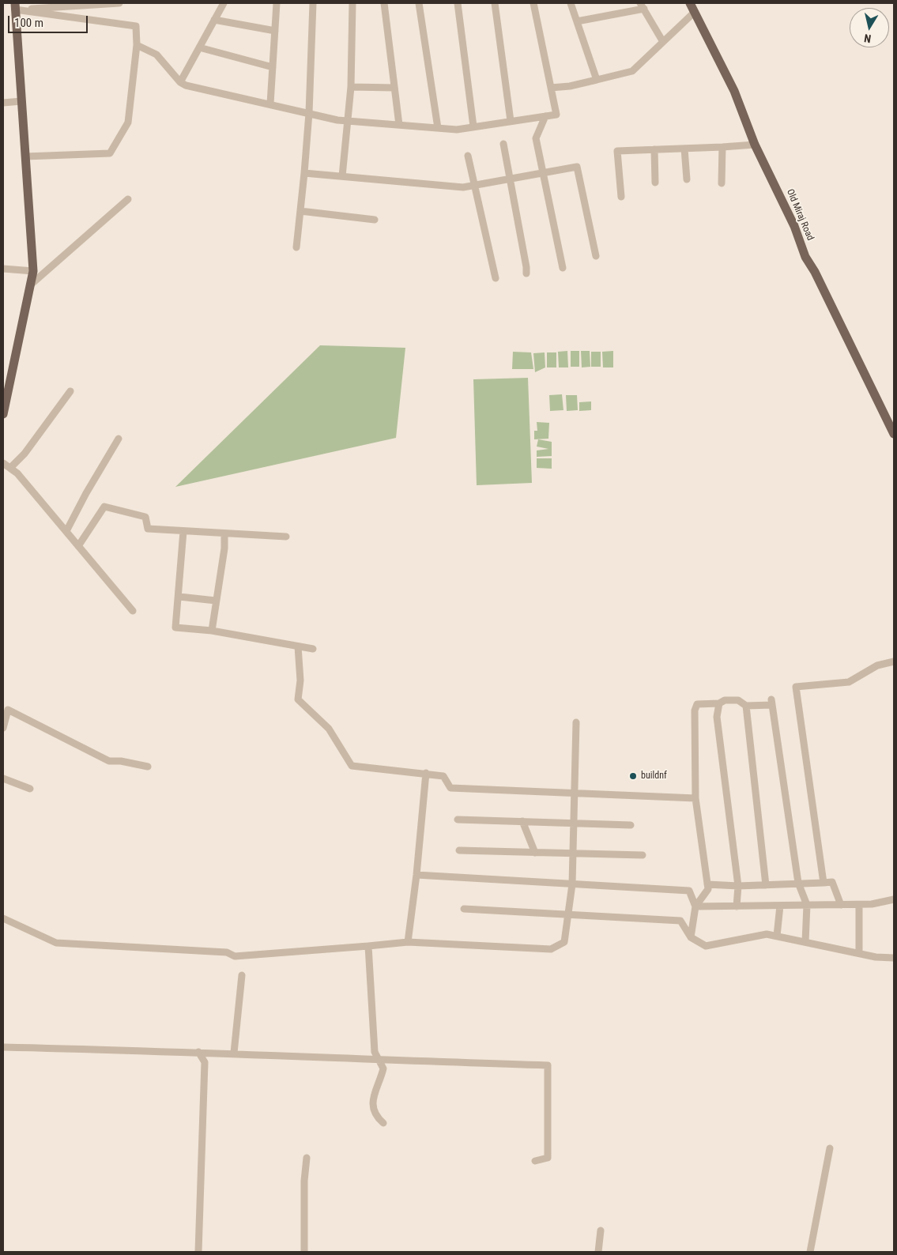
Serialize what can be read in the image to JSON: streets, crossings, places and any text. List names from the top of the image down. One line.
{"streets":{"main road":["Old Miraj Road"]},"places":["buildnf"],"scale_bar":"100 m","north":"bottom"}
